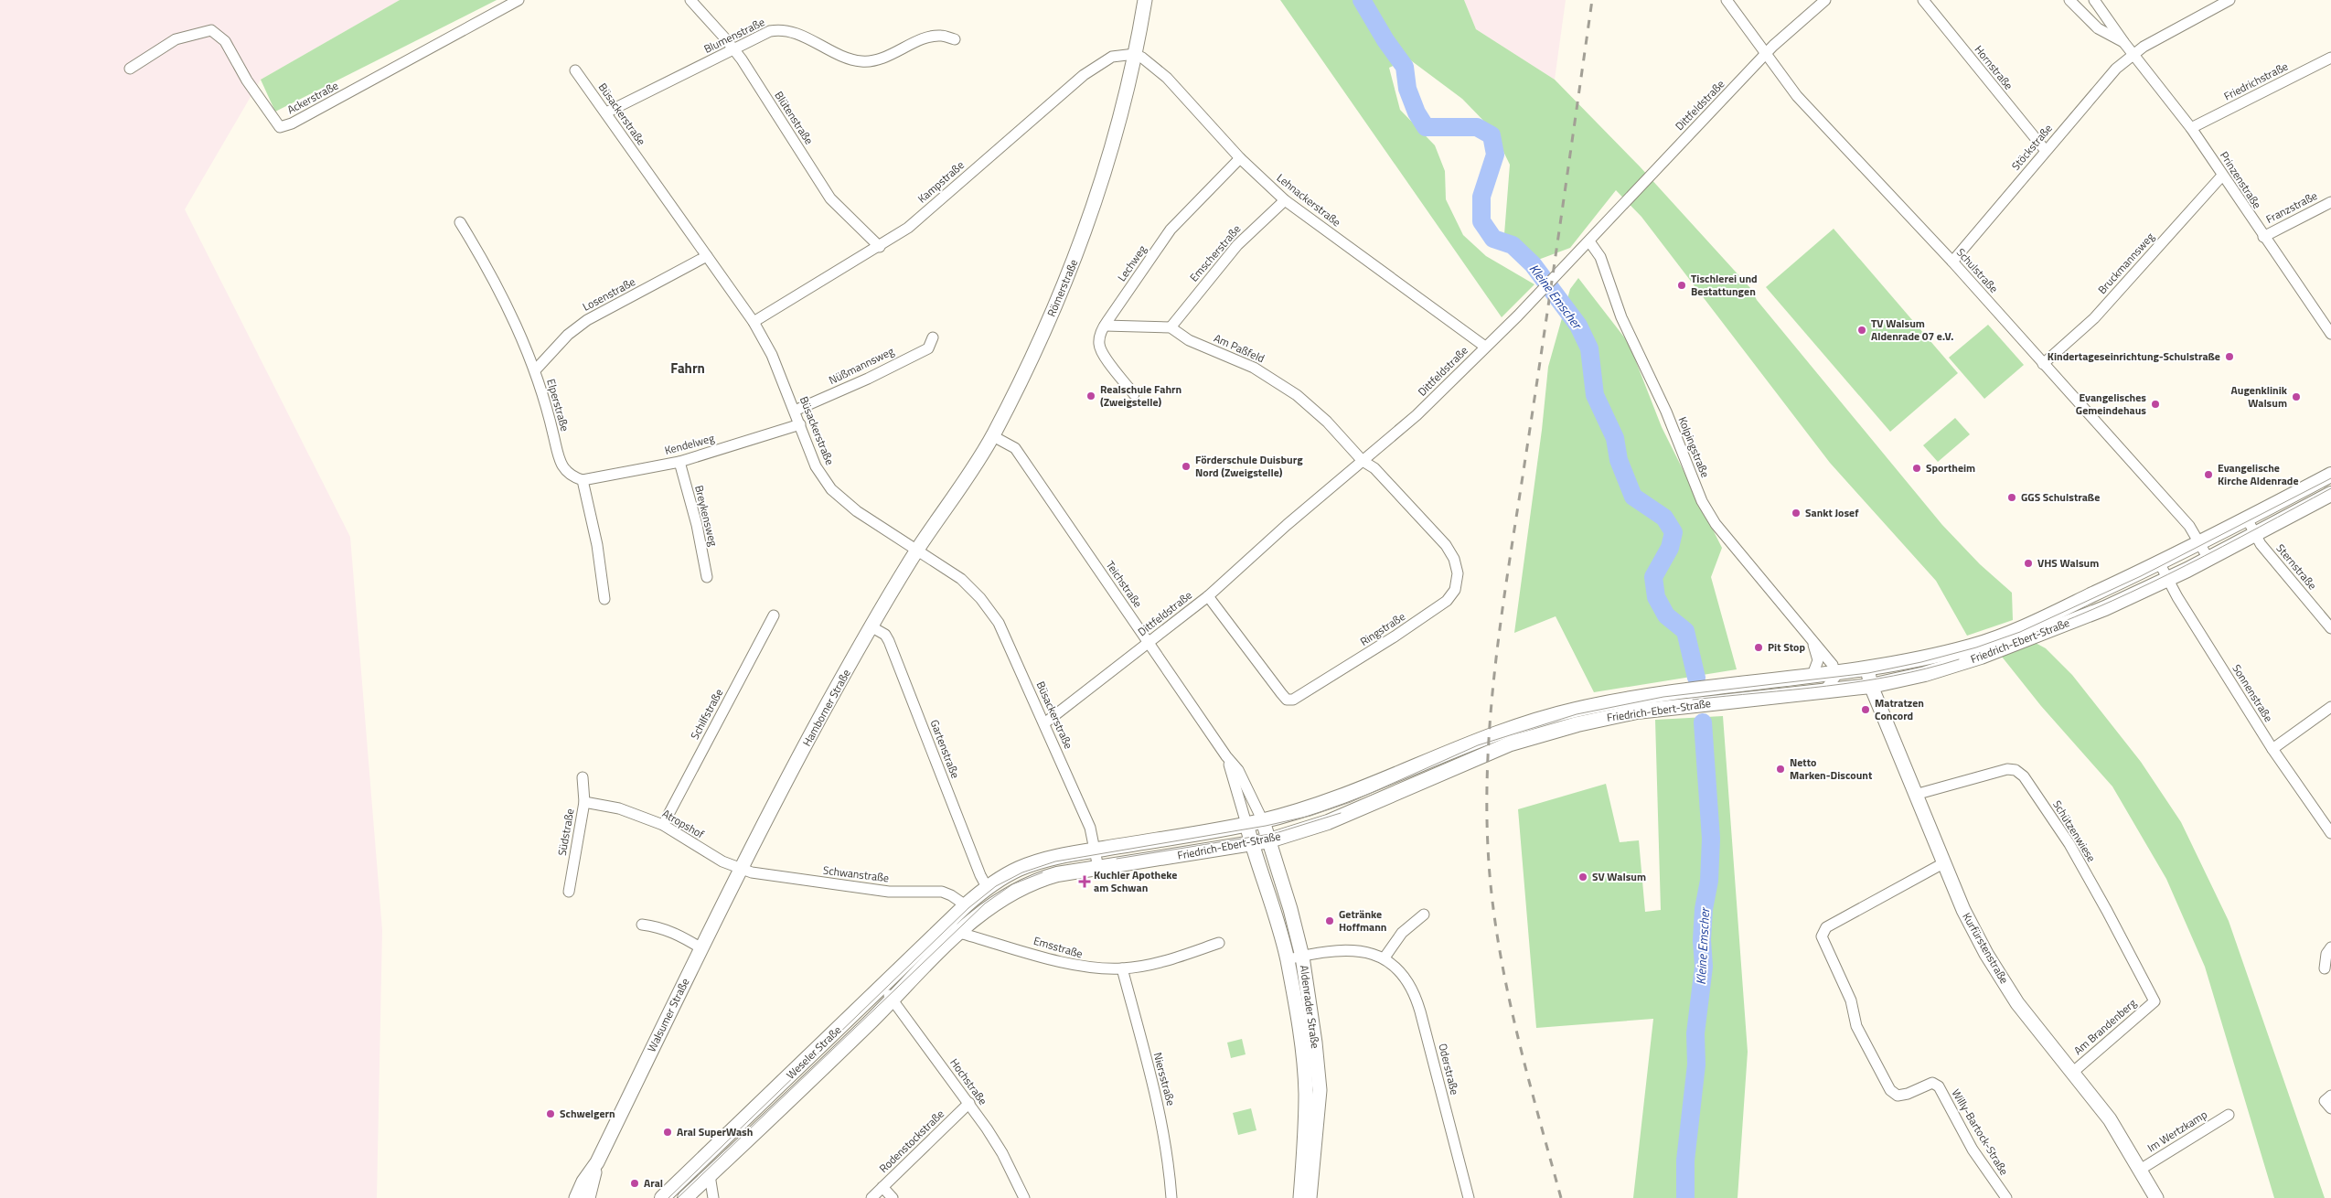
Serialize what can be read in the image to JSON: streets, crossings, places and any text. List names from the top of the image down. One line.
{"streets":{"main road":["Friedrich-Ebert-Straße","Weseler Straße"],"street":["Blumenstraße","Hornstraße","Friedrichstraße","Ackerstraße","Dittfeldstraße","Büsackerstraße","Blütenstraße","Stöckstraße","Prinzenstraße","Kampstraße","Lehnackerstraße","Franzstraße","Emscherstraße","Lechweg","Bruckmannsweg","Schulstraße","Römerstraße","Losenstraße","Am Paßfeld","Nüßmannsweg","Elperstraße","Kendelweg","Kolpingstraße","Breykensweg","Sternstraße","Teichstraße","Ringstraße","Sonnenstraße","Hamborner Straße","Schilfstraße","Gartenstraße","Atropshof","Schützenwiese","Südstraße","Schwanstraße","Emsstraße","Kurfürstenstraße","Aldenrader Straße","Walsumer Straße","Am Brandenberg","Oderstraße","Niersstraße","Hochstraße","Im Wertzkamp","Willy-Bartock-Straße","Rodenstockstraße"]},"crossings":[["Blumenstraße","Büsackerstraße"],["Blumenstraße","Blütenstraße"],["Hornstraße","Stöckstraße"],["Friedrichstraße","Prinzenstraße"],["Dittfeldstraße","Büsackerstraße"],["Dittfeldstraße","Lehnackerstraße"],["Dittfeldstraße","Schulstraße"],["Dittfeldstraße","Am Paßfeld"],["Dittfeldstraße","Kolpingstraße"],["Dittfeldstraße","Teichstraße"],["Dittfeldstraße","Ringstraße"],["Büsackerstraße","Kampstraße"],["Büsackerstraße","Römerstraße"],["Büsackerstraße","Losenstraße"],["Büsackerstraße","Nüßmannsweg"],["Büsackerstraße","Kendelweg"],["Büsackerstraße","Friedrich-Ebert-Straße"],["Büsackerstraße","Hamborner Straße"],["Blütenstraße","Kampstraße"],["Stöckstraße","Prinzenstraße"],["Stöckstraße","Schulstraße"],["Prinzenstraße","Franzstraße"],["Prinzenstraße","Bruckmannsweg"],["Kampstraße","Lehnackerstraße"],["Kampstraße","Römerstraße"],["Lehnackerstraße","Emscherstraße"],["Lehnackerstraße","Lechweg"],["Lehnackerstraße","Römerstraße"],["Emscherstraße","Am Paßfeld"],["Bruckmannsweg","Schulstraße"],["Schulstraße","Friedrich-Ebert-Straße"],["Römerstraße","Teichstraße"],["Römerstraße","Hamborner Straße"],["Losenstraße","Elperstraße"],["Am Paßfeld","Ringstraße"],["Elperstraße","Kendelweg"],["Kendelweg","Breykensweg"],["Kolpingstraße","Friedrich-Ebert-Straße"],["Sternstraße","Friedrich-Ebert-Straße"],["Teichstraße","Friedrich-Ebert-Straße"],["Teichstraße","Aldenrader Straße"],["Friedrich-Ebert-Straße","Sonnenstraße"],["Friedrich-Ebert-Straße","Gartenstraße"],["Friedrich-Ebert-Straße","Schwanstraße"],["Friedrich-Ebert-Straße","Emsstraße"],["Friedrich-Ebert-Straße","Kurfürstenstraße"],["Friedrich-Ebert-Straße","Aldenrader Straße"],["Friedrich-Ebert-Straße","Weseler Straße"],["Hamborner Straße","Gartenstraße"],["Hamborner Straße","Atropshof"],["Hamborner Straße","Schwanstraße"],["Hamborner Straße","Walsumer Straße"],["Schilfstraße","Atropshof"],["Atropshof","Südstraße"],["Atropshof","Schwanstraße"],["Atropshof","Walsumer Straße"],["Schützenwiese","Kurfürstenstraße"],["Schützenwiese","Am Brandenberg"],["Schwanstraße","Walsumer Straße"],["Schwanstraße","Weseler Straße"],["Emsstraße","Weseler Straße"],["Emsstraße","Niersstraße"],["Kurfürstenstraße","Am Brandenberg"],["Kurfürstenstraße","Im Wertzkamp"],["Kurfürstenstraße","Willy-Bartock-Straße"],["Weseler Straße","Hochstraße"],["Hochstraße","Rodenstockstraße"]],"districts":["Fahrn"],"water":["Kleine Emscher"],"places":{"other":["Tischlerei und Bestattungen","TV Walsum Aldenrade 07 e.V.","Kindertageseinrichtung-Schulstraße","Realschule Fahrn (Zweigstelle)","Augenklinik Walsum","Evangelisches Gemeindehaus","Förderschule Duisburg Nord (Zweigstelle)","Sportheim","Evangelische Kirche Aldenrade","GGS Schulstraße","Sankt Josef","VHS Walsum","Pit Stop","Matratzen Concord","Netto Marken-Discount","SV Walsum","Getränke Hoffmann","Schwelgern","Aral SuperWash","Aral"],"health":["Kuchler Apotheke am Schwan"]}}
